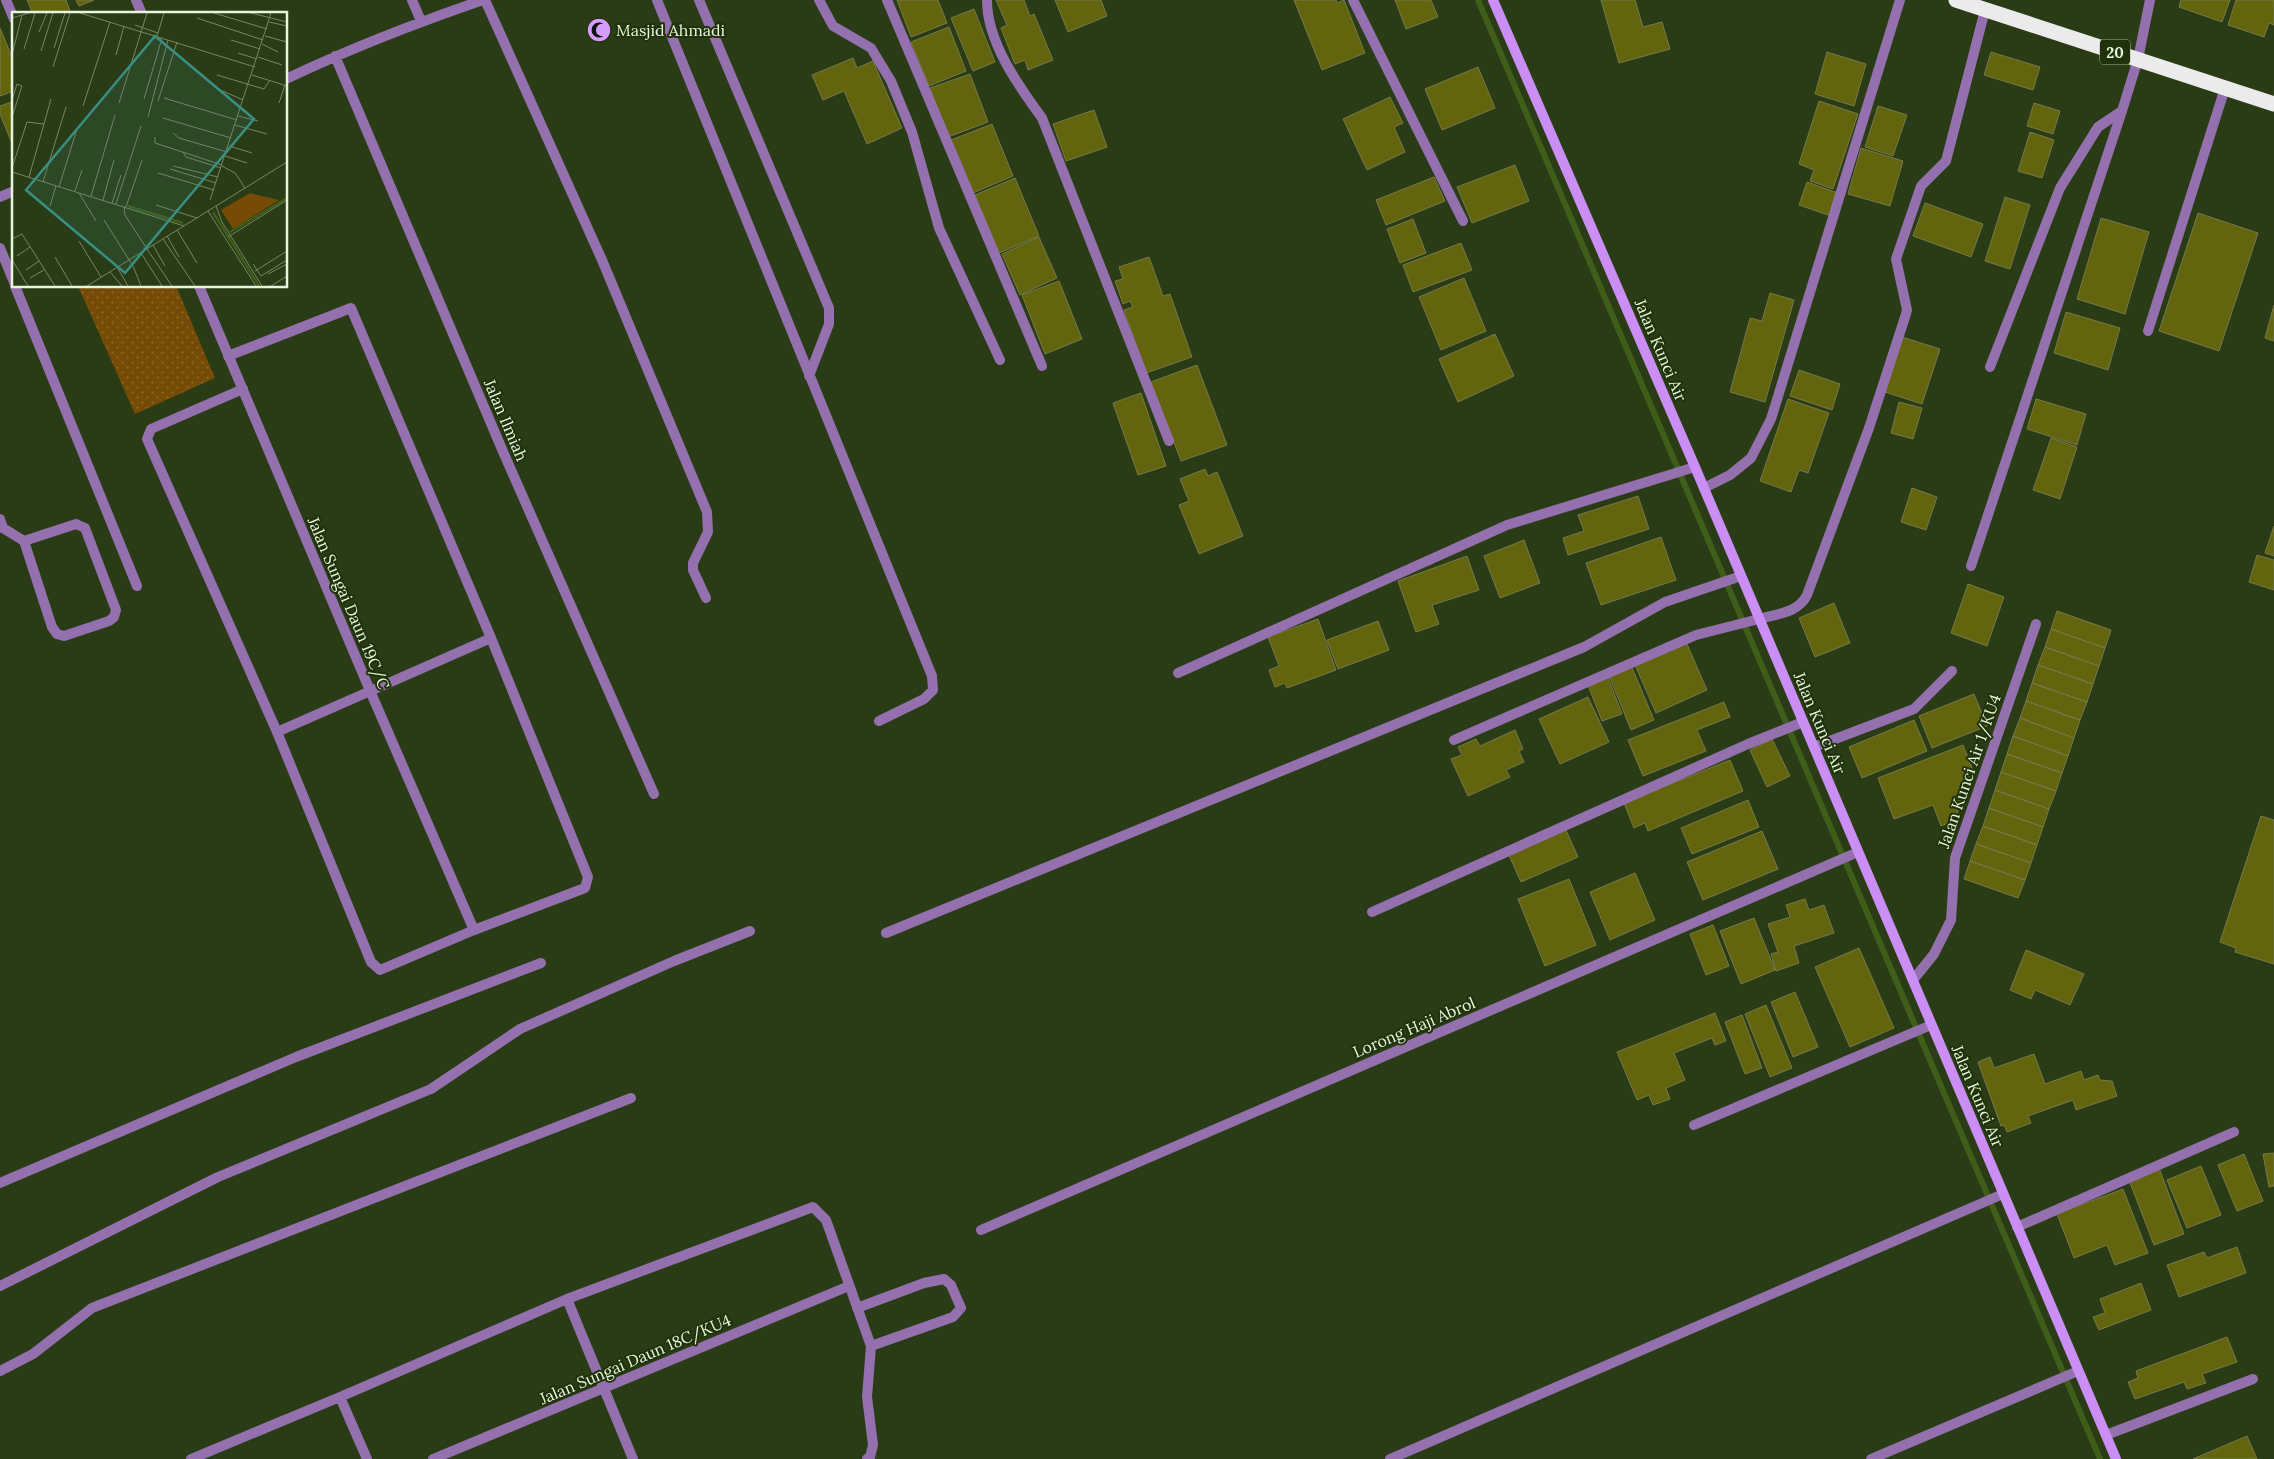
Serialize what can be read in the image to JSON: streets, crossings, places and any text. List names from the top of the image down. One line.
{"streets":{"highway":["20"],"street":["Jalan Kunci Air","Jalan Ilmiah","Jalan Sungai Daun 19C/C","Jalan Kunci Air 1/KU4","Lorong Haji Abrol","Jalan Sungai Daun 18C/KU4"]},"crossings":[["Jalan Kunci Air","Jalan Kunci Air 1/KU4"],["Jalan Kunci Air","Lorong Haji Abrol"]],"places":{"mosque":["Masjid Ahmadi"]}}
